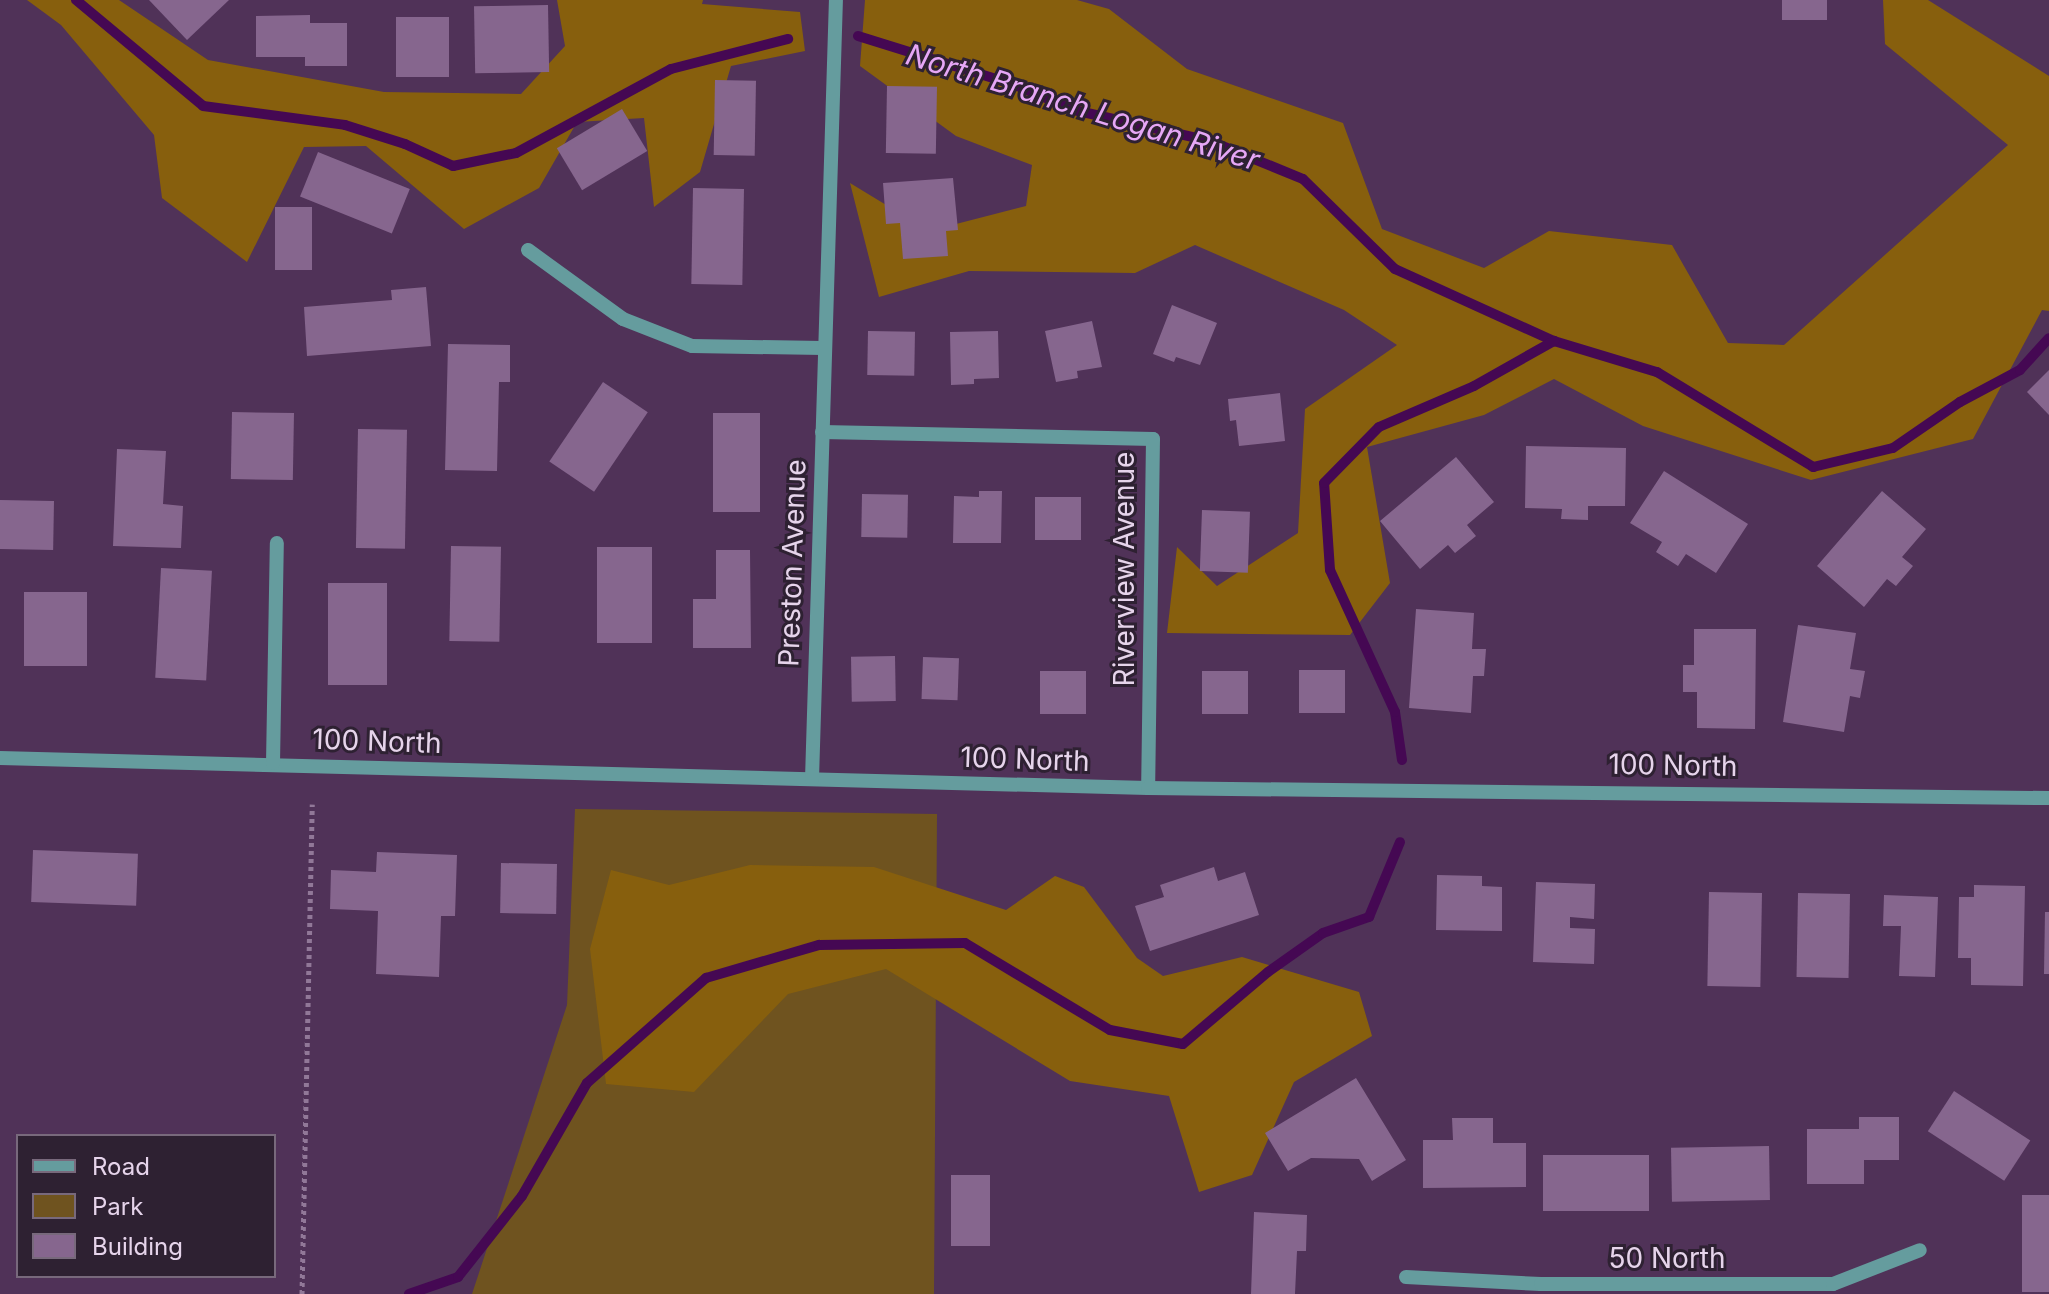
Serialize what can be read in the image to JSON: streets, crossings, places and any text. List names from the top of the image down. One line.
{"streets":{"street":["Preston Avenue","Riverview Avenue","100 North","50 North"]},"crossings":[["Preston Avenue","Riverview Avenue"],["Preston Avenue","100 North"],["Riverview Avenue","100 North"]],"water":["North Branch Logan River"],"legend":["Road","Park","Building"]}
